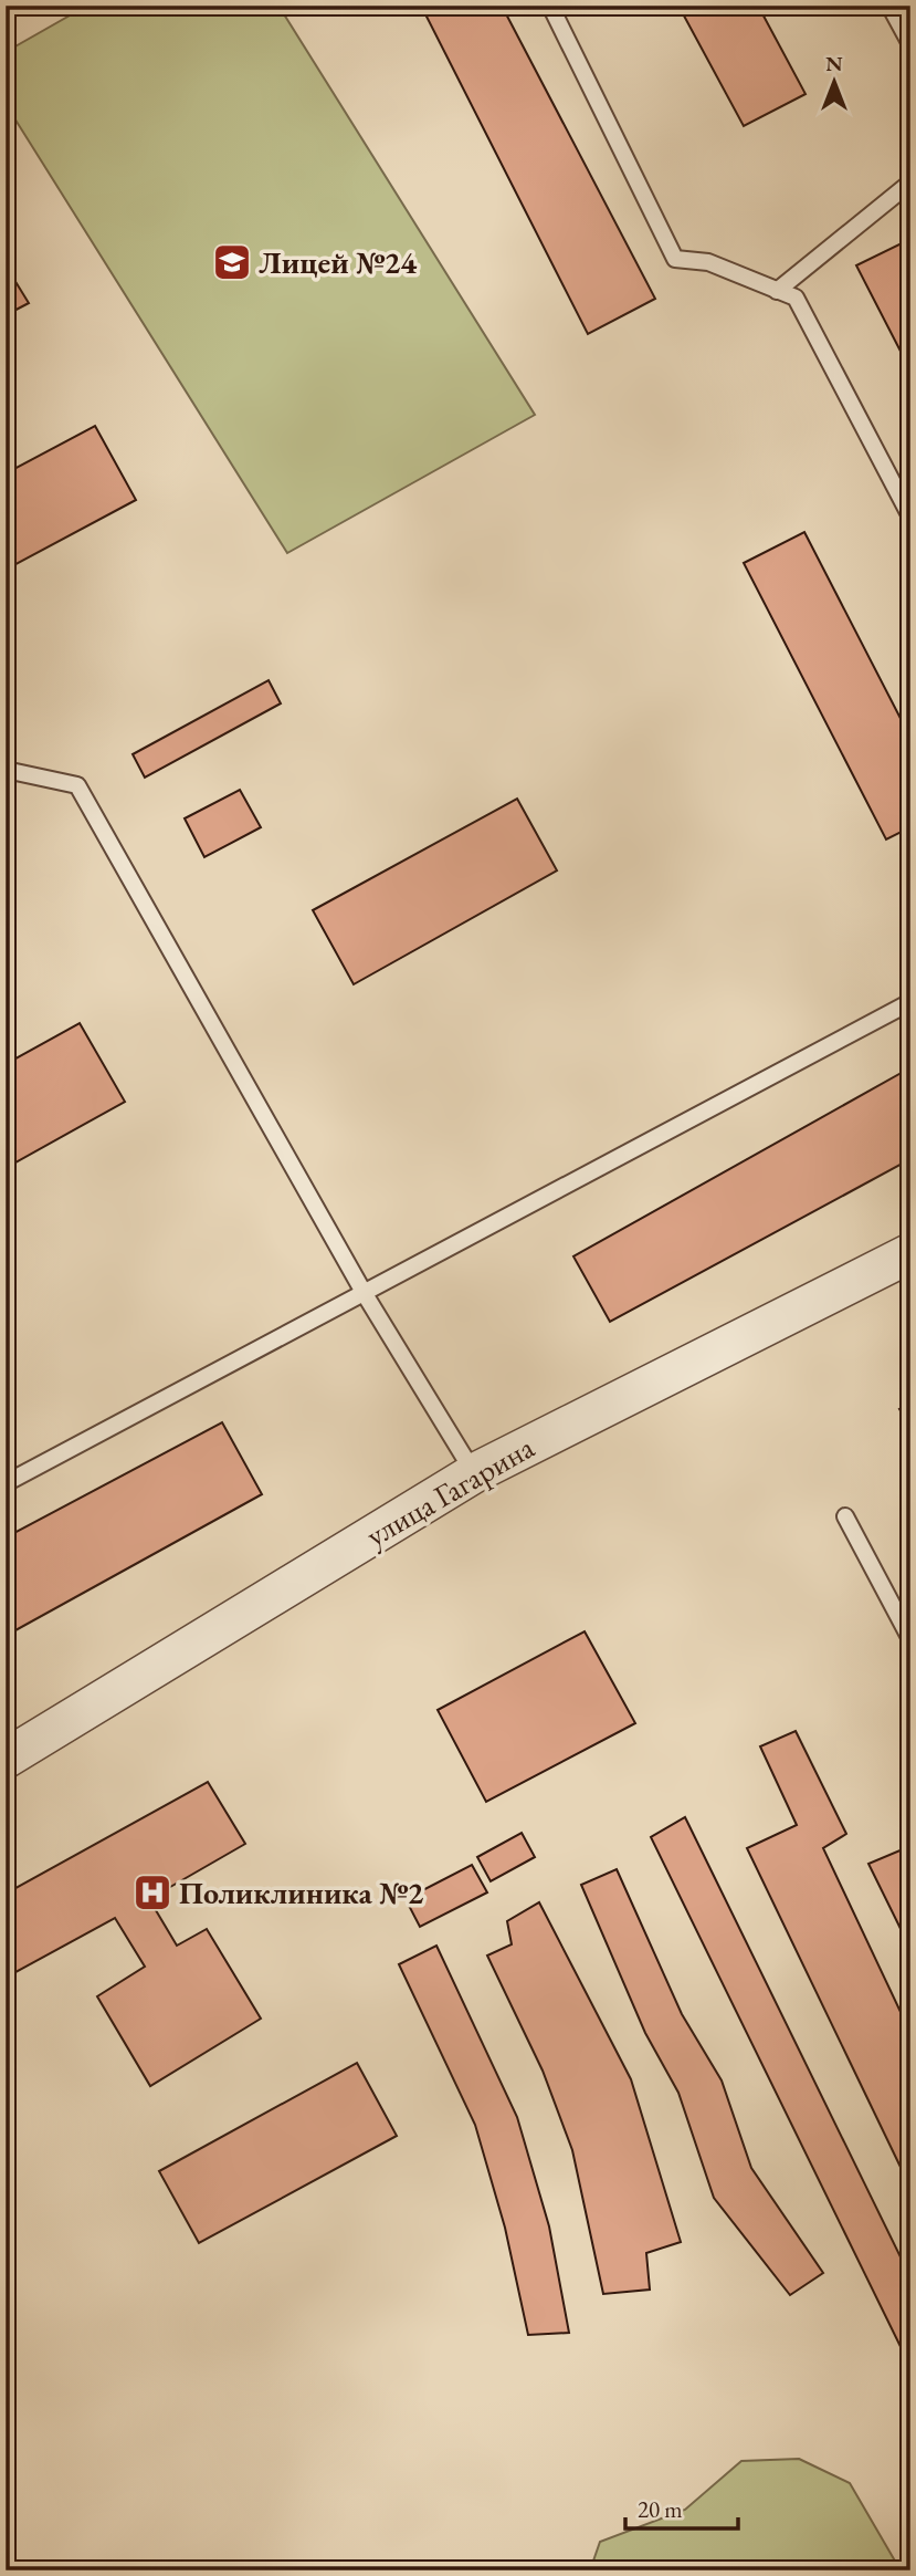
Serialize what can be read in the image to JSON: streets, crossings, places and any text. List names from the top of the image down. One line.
{"streets":{"street":["улица Гагарина"]},"places":{"school or university":["Лицей №24"],"hospital":["Поликлиника №2"]},"scale_bar":"20 m","north":"top"}
